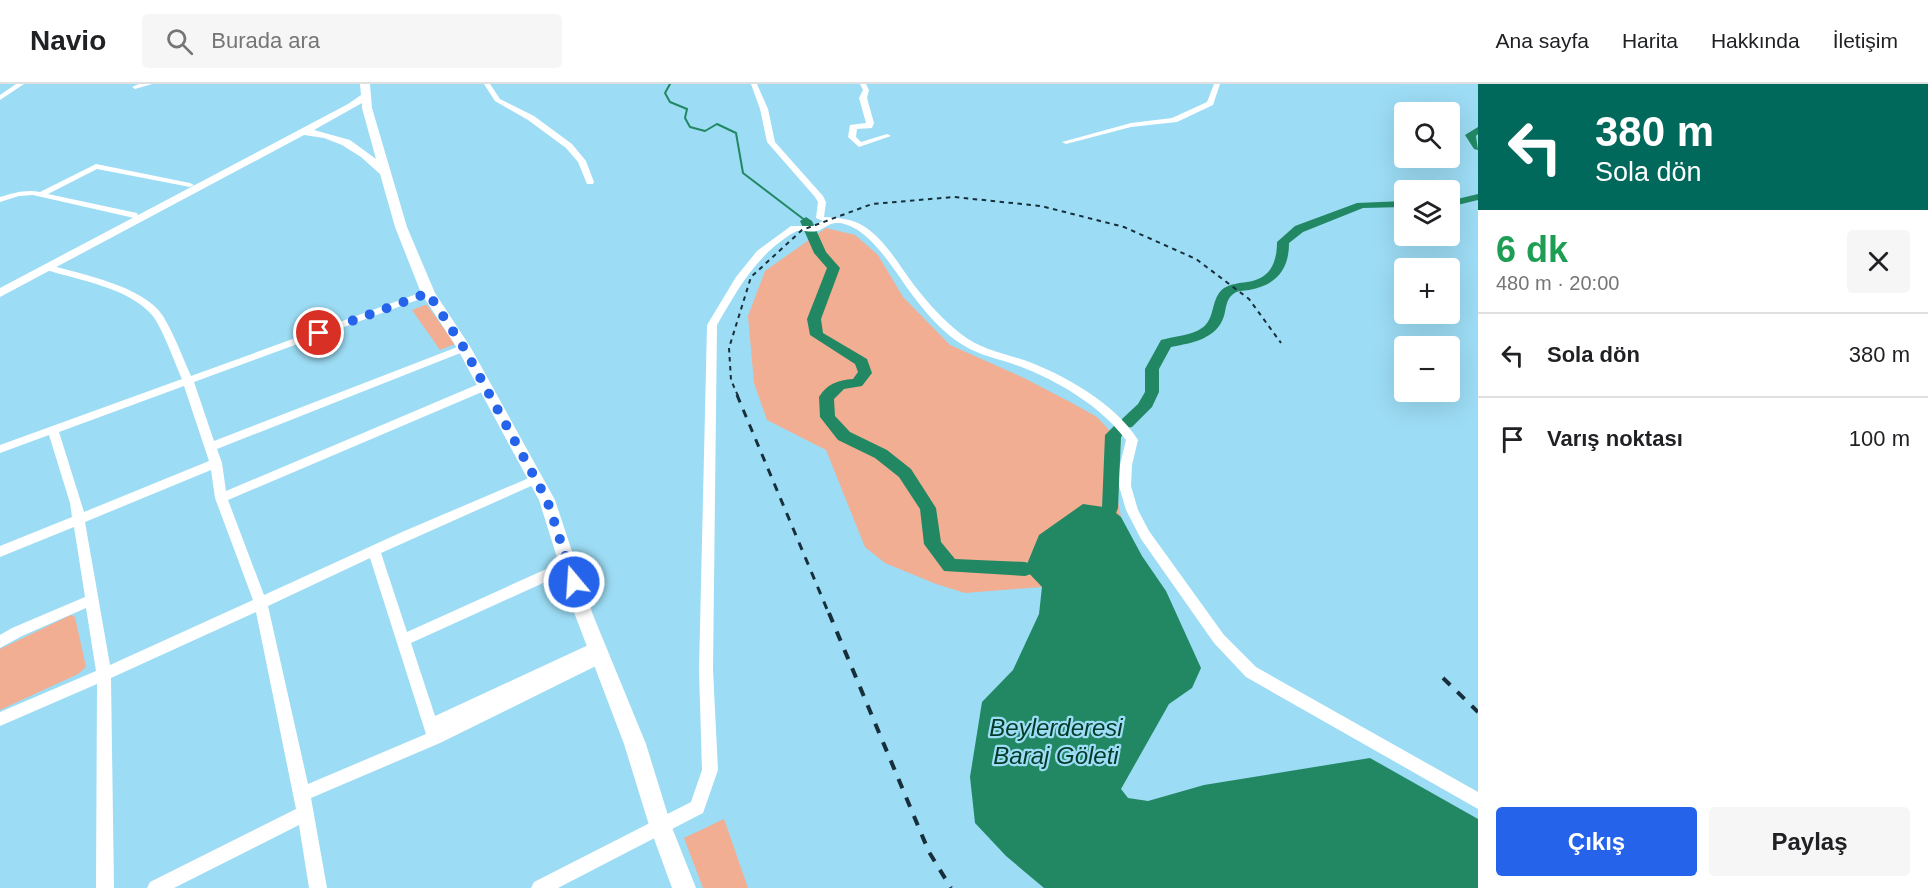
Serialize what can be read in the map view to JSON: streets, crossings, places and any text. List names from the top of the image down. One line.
{"water":["Beylerderesi Baraj Göleti"],"page":{"header":"Navio","search":"Burada ara","nav":["Ana sayfa","Harita","Hakkında","İletişim"],"turn":["380 m","Sola dön"],"map_buttons":["+","−"],"heading":["6 dk","480 m · 20:00"],"list":[{"name":"Sola dön","value":"380 m"},{"name":"Varış noktası","value":"100 m"}],"buttons":["Çıkış","Paylaş"]}}
